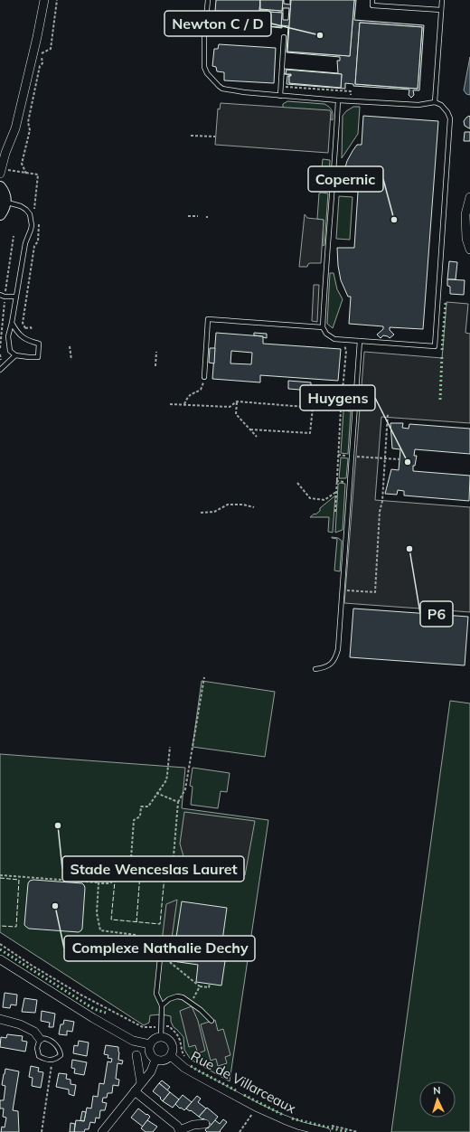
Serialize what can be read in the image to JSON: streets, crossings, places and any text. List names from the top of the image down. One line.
{"streets":{"street":["Rue de Villarceaux"]},"places":["Newton C / D","Copernic","Huygens","P6","Stade Wenceslas Lauret","Complexe Nathalie Dechy"],"north":"top"}
